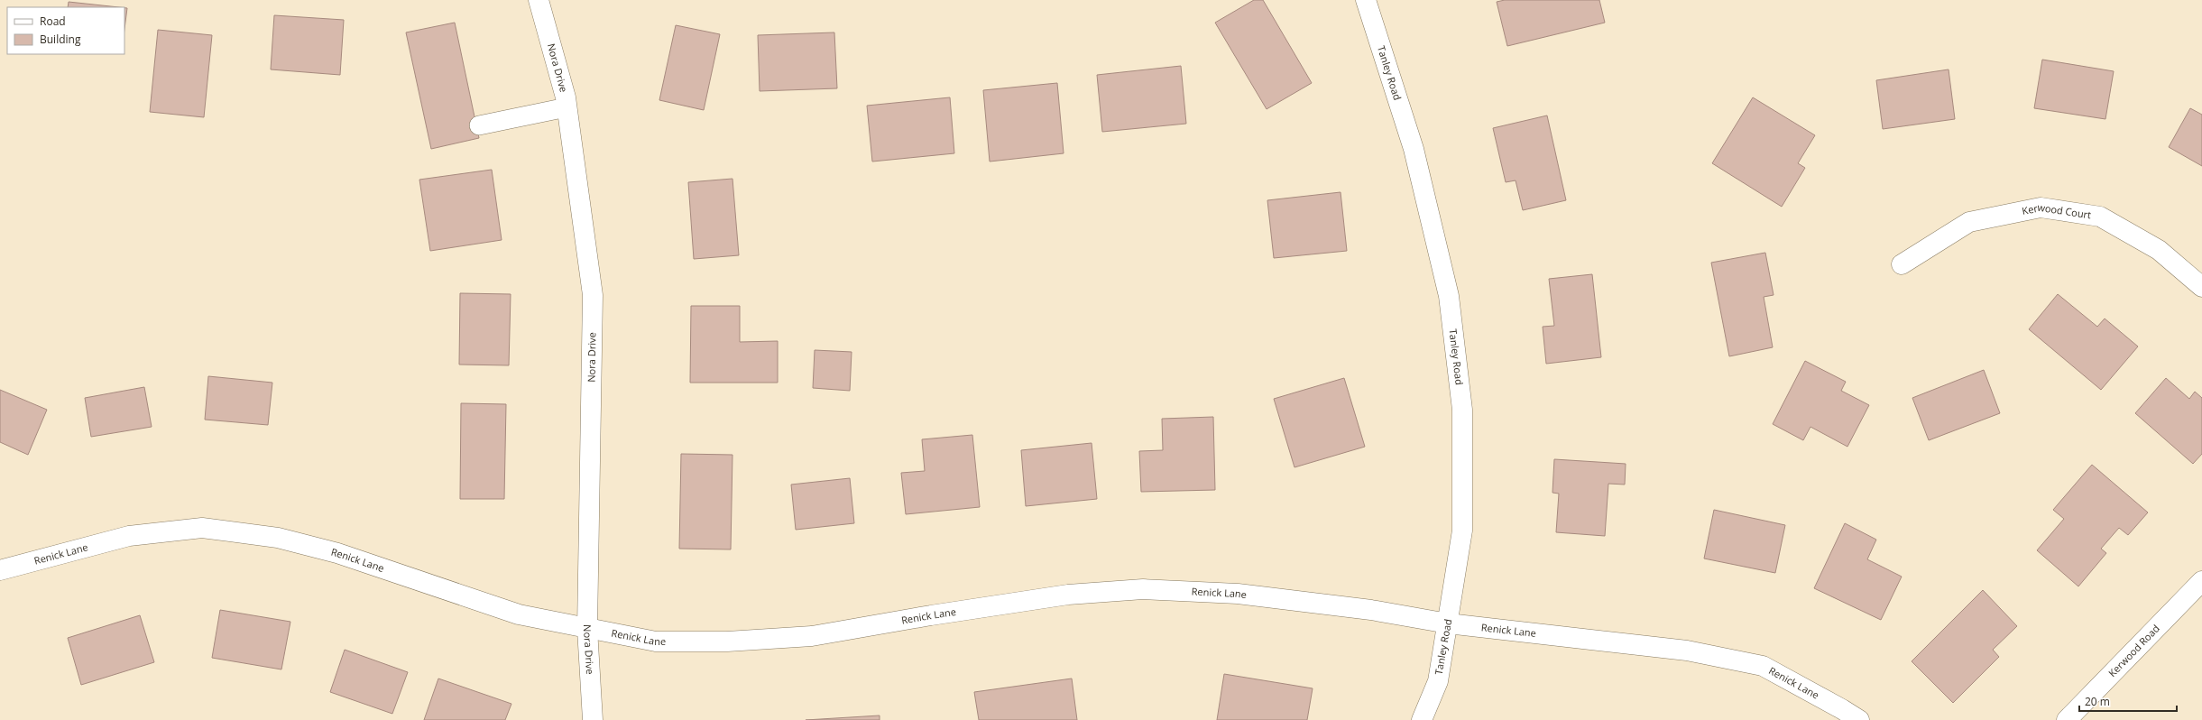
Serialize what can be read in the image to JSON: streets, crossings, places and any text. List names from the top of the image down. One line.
{"streets":{"street":["Nora Drive","Tanley Road","Kerwood Court","Renick Lane","Kerwood Road"]},"crossings":[["Nora Drive","Renick Lane"],["Tanley Road","Renick Lane"]],"legend":["Road","Building"],"scale_bar":"20 m"}
